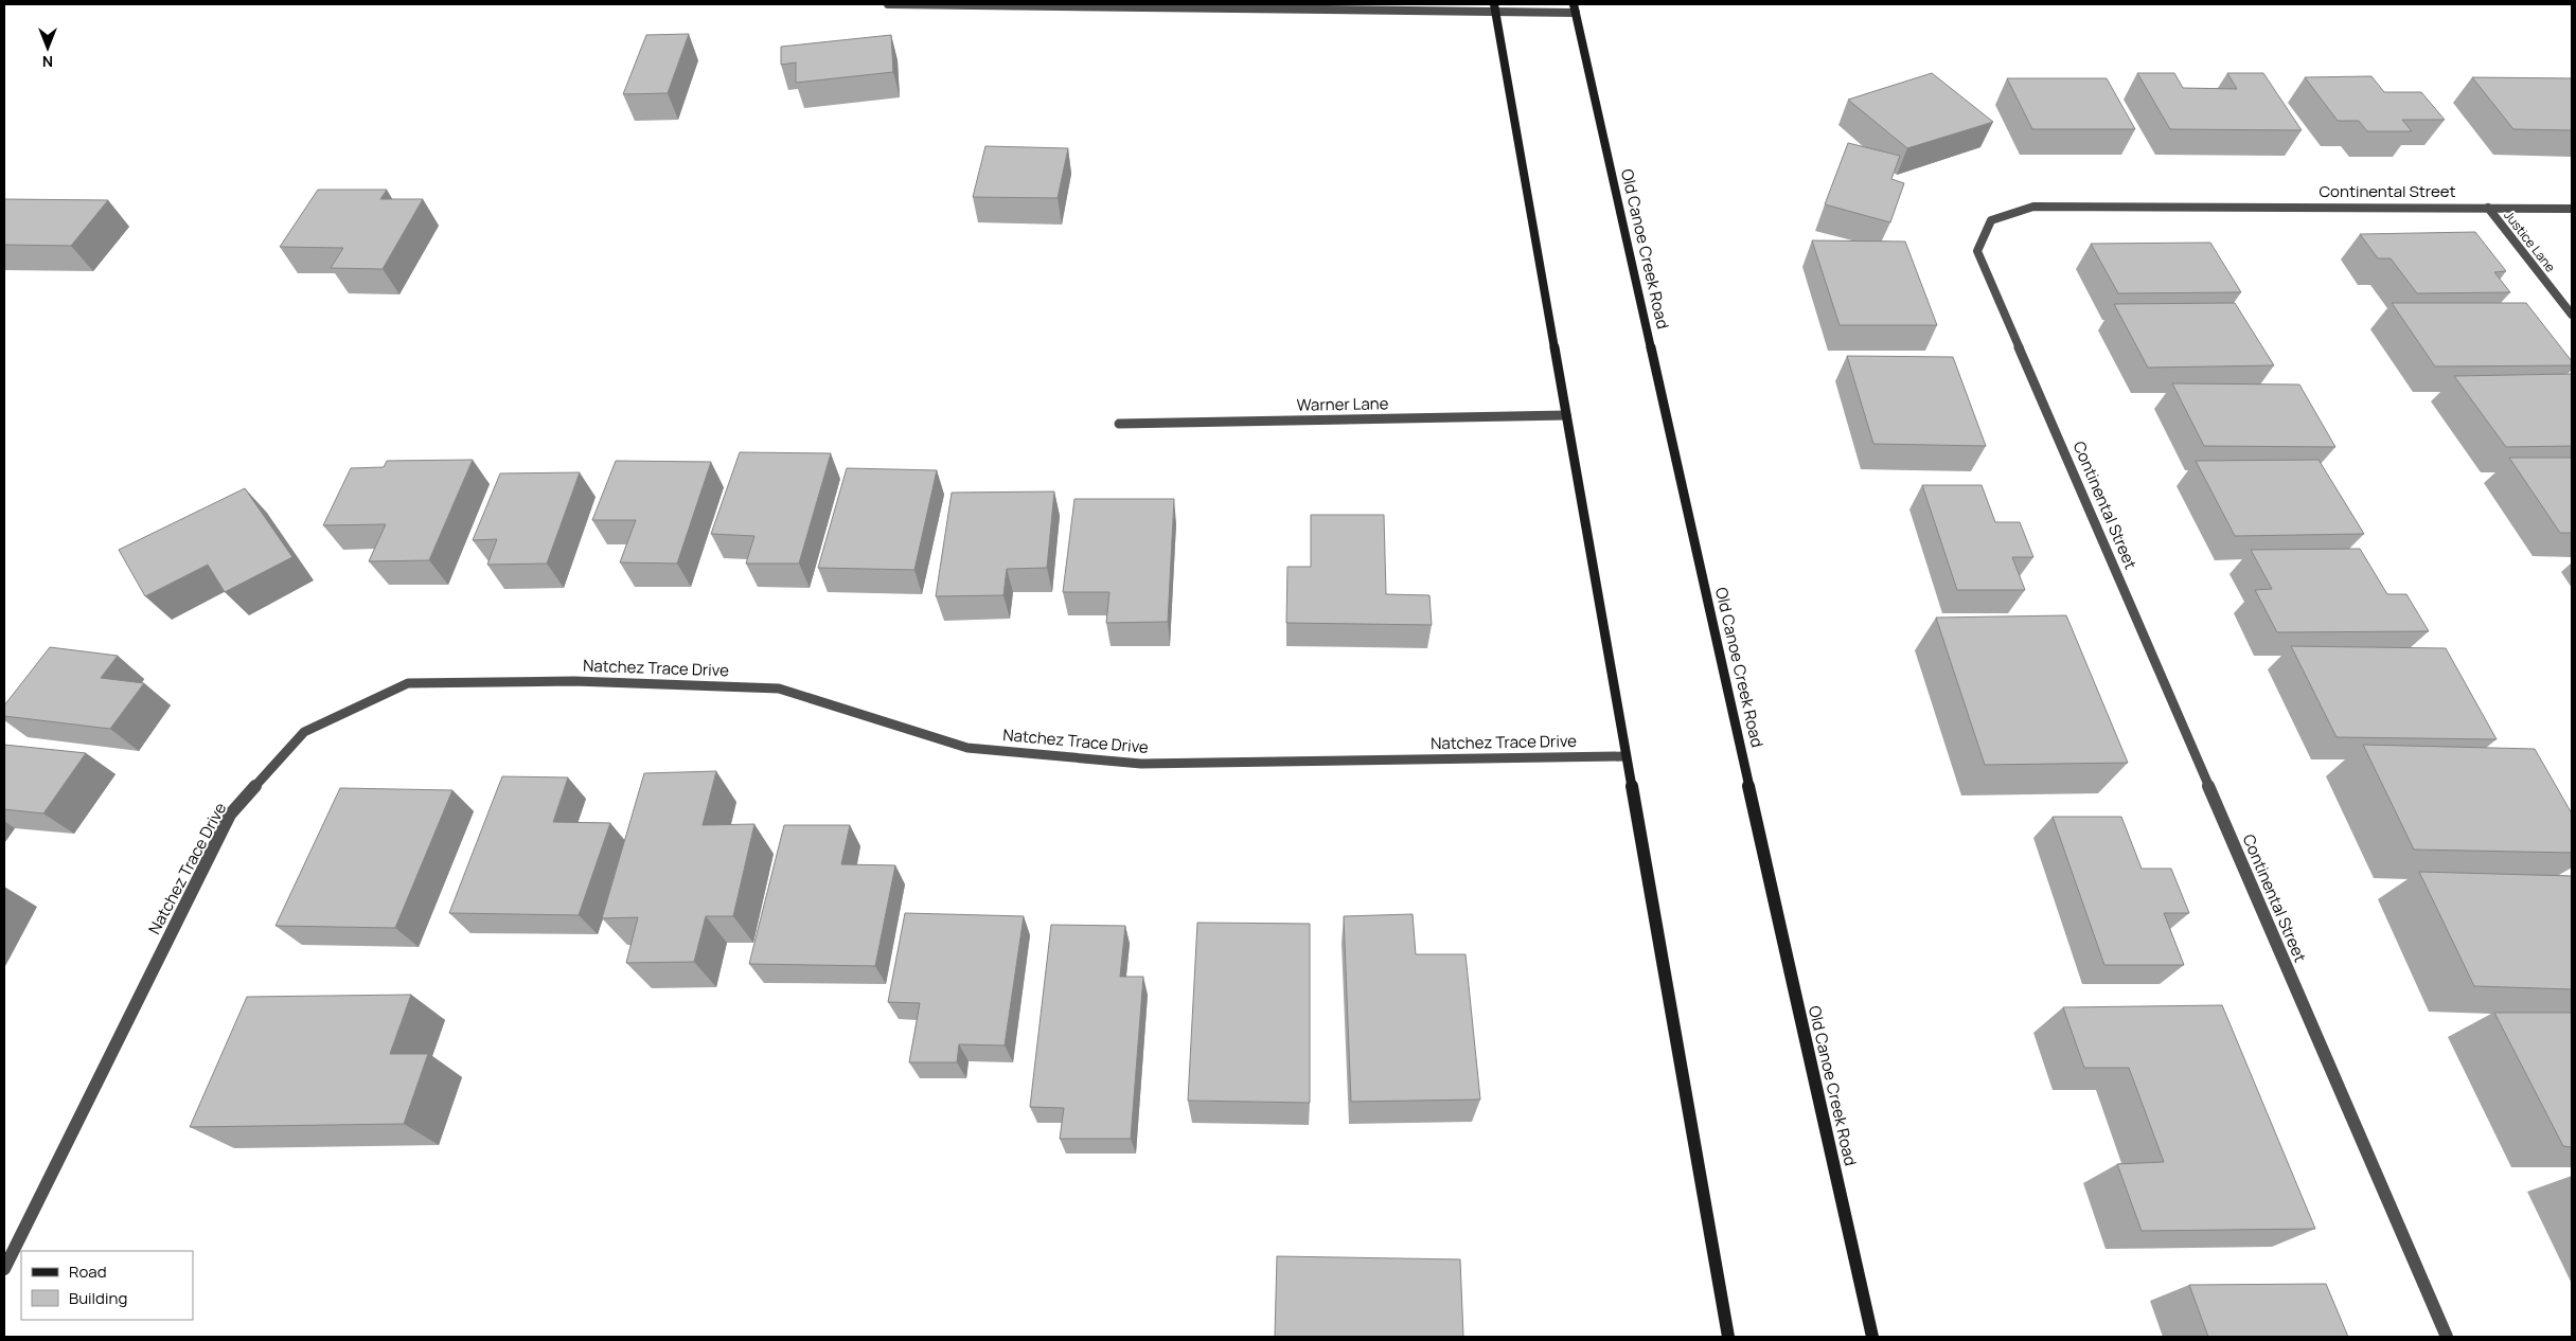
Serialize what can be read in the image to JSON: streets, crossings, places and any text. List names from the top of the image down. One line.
{"streets":{"main road":["Old Canoe Creek Road"],"street":["Continental Street","Justice Lane","Warner Lane","Natchez Trace Drive"]},"crossings":[["Continental Street","Justice Lane"]],"legend":["Road","Building"],"north":"bottom"}
